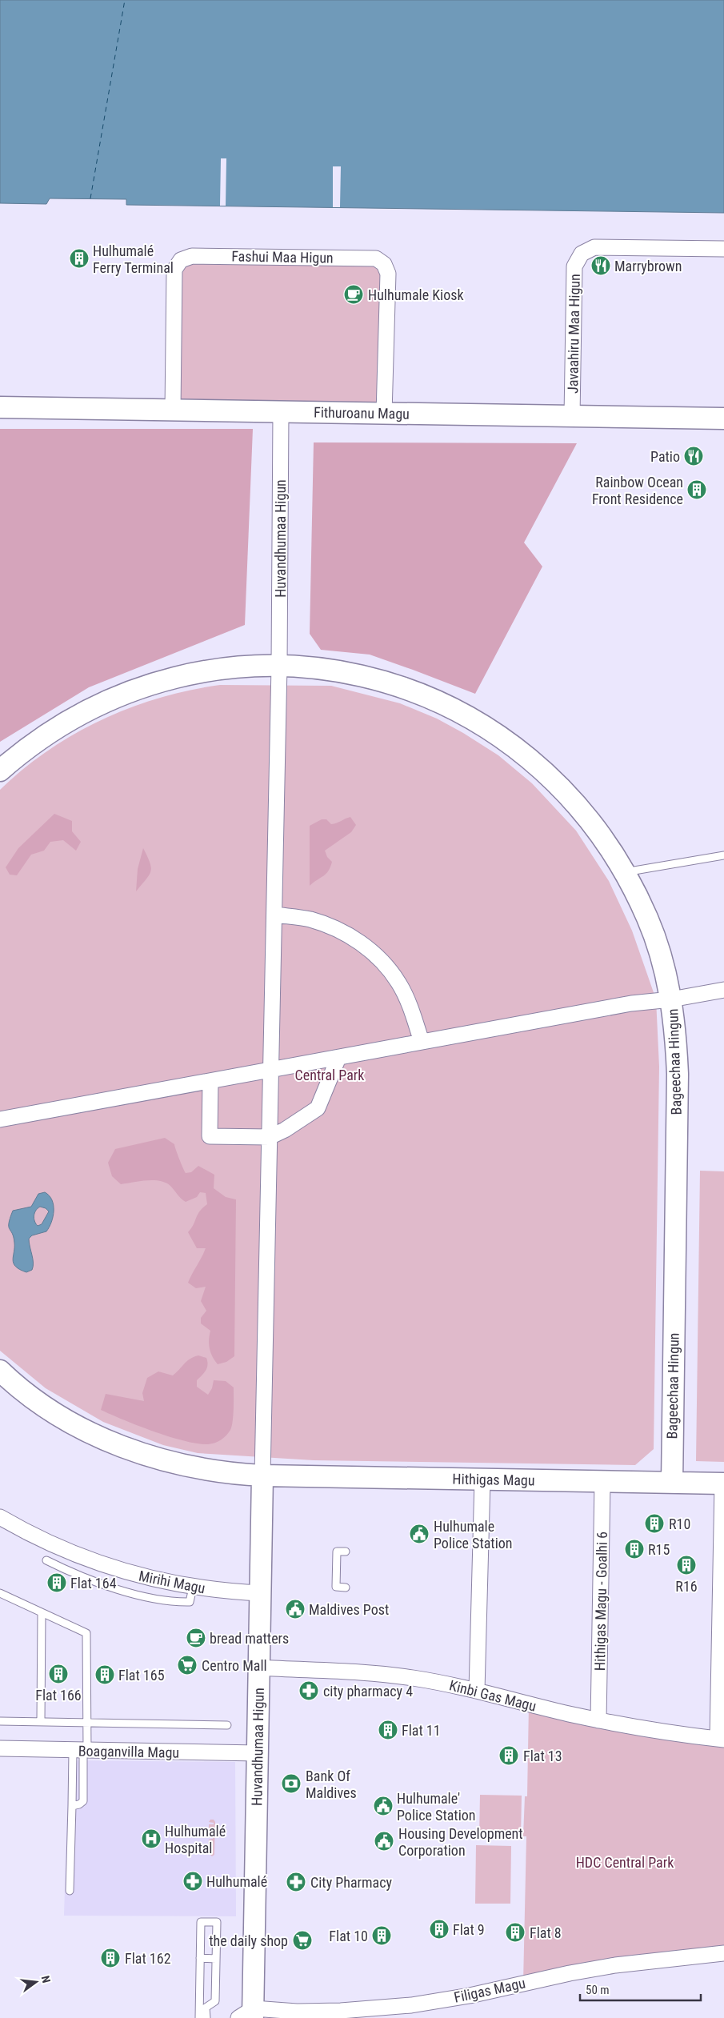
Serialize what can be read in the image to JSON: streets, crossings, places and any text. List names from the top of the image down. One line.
{"streets":{"street":["Fashui Maa Higun","Javaahiru Maa Higun","Fithuroanu Magu","Huvandhumaa Higun","Bageechaa Hingun","Hithigas Magu","Mirihi Magu","Hithigas Magu - Goalhi 6","Kinbi Gas Magu","Boaganvilla Magu","Filigas Magu"]},"crossings":[["Fashui Maa Higun","Fithuroanu Magu"],["Javaahiru Maa Higun","Fithuroanu Magu"],["Fithuroanu Magu","Huvandhumaa Higun"],["Huvandhumaa Higun","Bageechaa Hingun"],["Huvandhumaa Higun","Hithigas Magu"],["Huvandhumaa Higun","Mirihi Magu"],["Huvandhumaa Higun","Kinbi Gas Magu"],["Huvandhumaa Higun","Boaganvilla Magu"],["Huvandhumaa Higun","Filigas Magu"],["Bageechaa Hingun","Hithigas Magu"],["Hithigas Magu","Hithigas Magu - Goalhi 6"],["Hithigas Magu - Goalhi 6","Kinbi Gas Magu"]],"parks":["Central Park","HDC Central Park"],"places":{"building":["Hulhumalé Ferry Terminal","Rainbow Ocean Front Residence","R10","R15","R16","Flat 164","Flat 166","Flat 165","Flat 11","Flat 13","Flat 9","Flat 8","Flat 10","Flat 162"],"restaurant":["Marrybrown","Patio"],"cafe":["Hulhumale Kiosk","bread matters"],"public building":["Hulhumale Police Station","Maldives Post","Hulhumale' Police Station","Housing Development Corporation"],"supermarket":["Centro Mall","the daily shop"],"pharmacy":["city pharmacy 4","Hulhumalé","City Pharmacy"],"bank":["Bank Of Maldives"],"hospital":["Hulhumalé Hospital"]},"scale_bar":"50 m","north":"right"}
